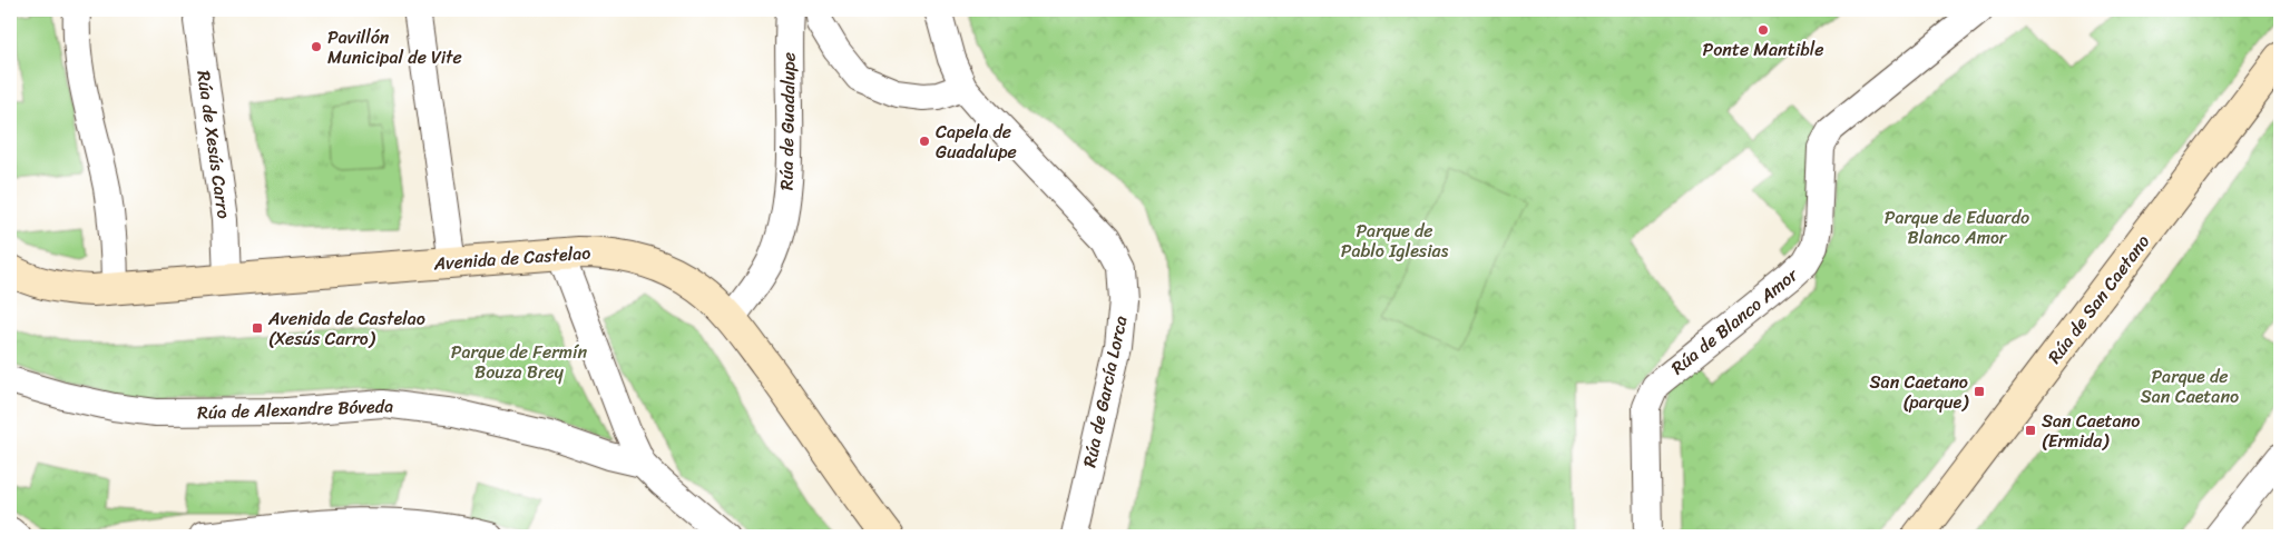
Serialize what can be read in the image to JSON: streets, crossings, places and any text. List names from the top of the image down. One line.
{"streets":{"street":["Rúa de Guadalupe","Rúa de Xesús Carro","Avenida de Castelao","Rúa de San Caetano","Rúa de Blanco Amor","Rúa de García Lorca","Rúa de Alexandre Bóveda"]},"crossings":[["Rúa de Guadalupe","Avenida de Castelao"],["Rúa de Xesús Carro","Avenida de Castelao"]],"parks":["Parque de Eduardo Blanco Amor","Parque de Pablo Iglesias","Parque de Fermín Bouza Brey","Parque de San Caetano"],"places":{"other":["Ponte Mantible","Pavillón Municipal de Vite","Capela de Guadalupe"],"transit":["Avenida de Castelao (Xesús Carro)","San Caetano (parque)","San Caetano (Ermida)"]}}
